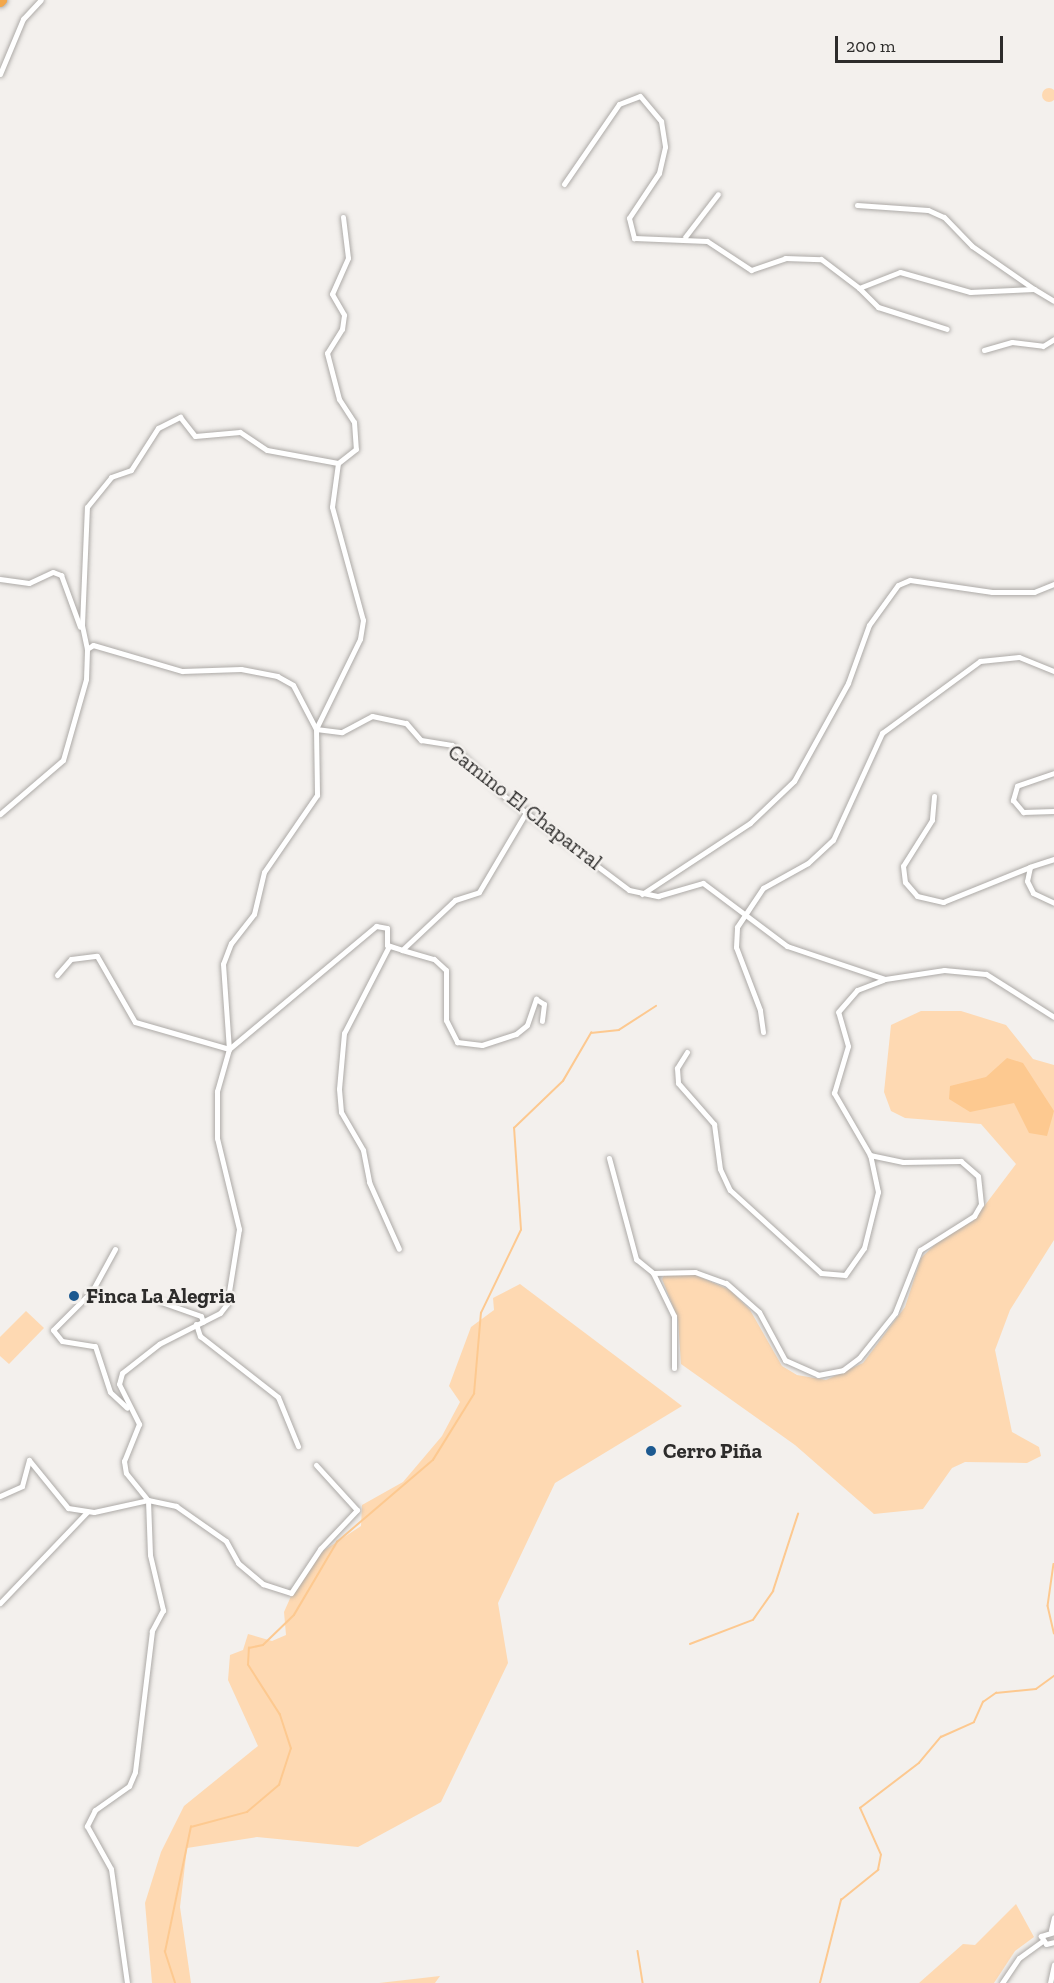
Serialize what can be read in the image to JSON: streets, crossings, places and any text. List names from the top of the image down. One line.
{"streets":{"street":["Camino El Chaparral"]},"places":["Finca La Alegria","Cerro Piña"],"scale_bar":"200 m"}
